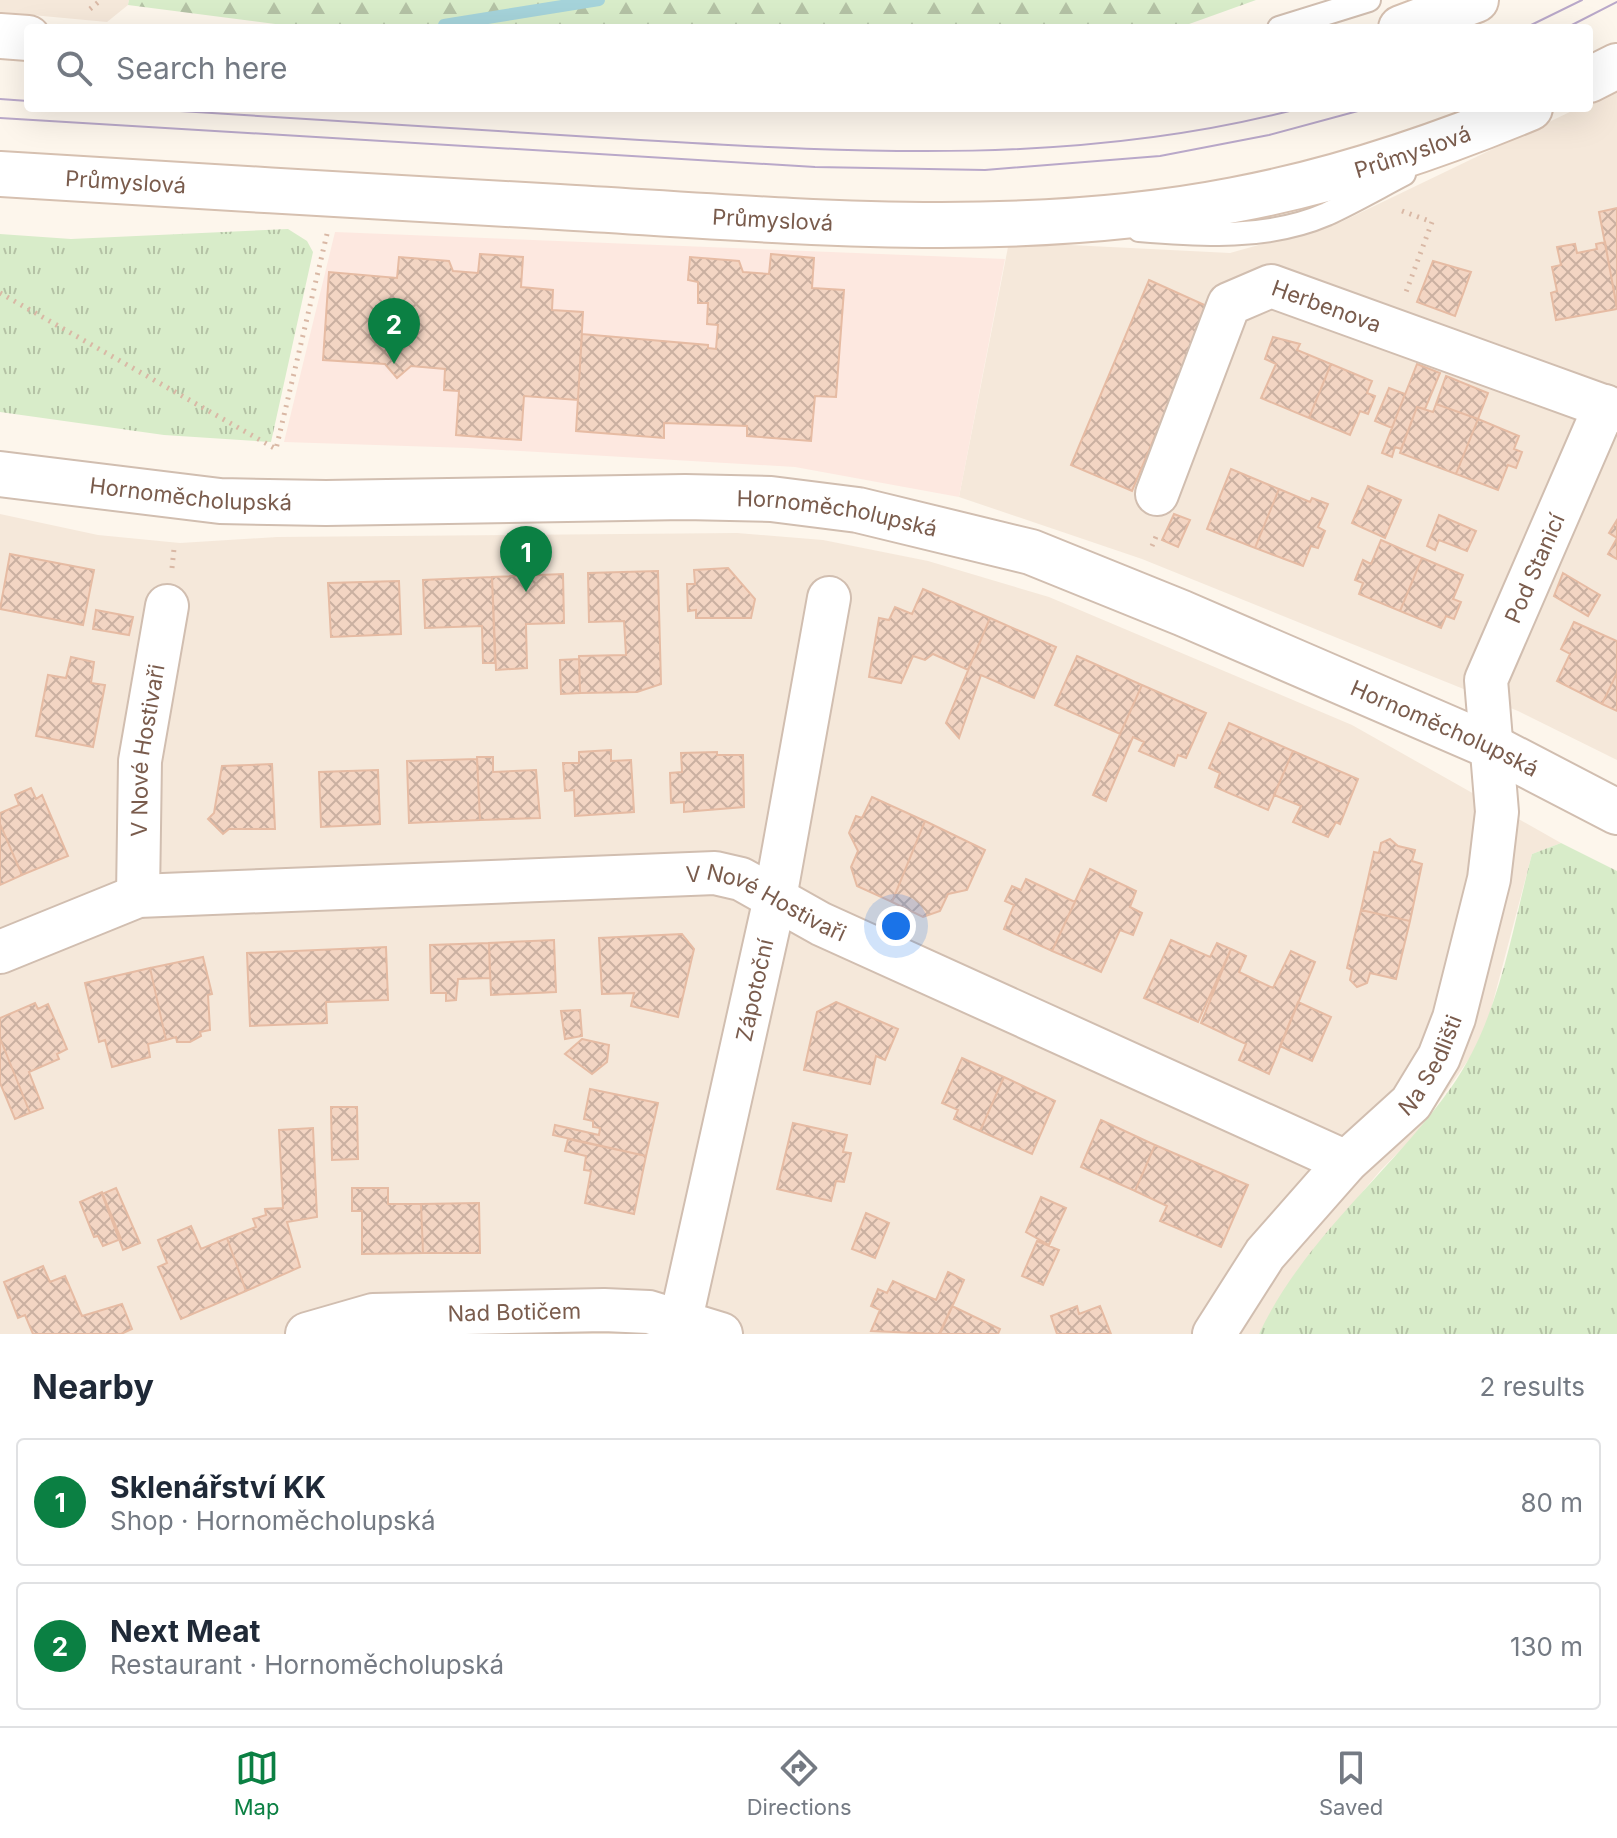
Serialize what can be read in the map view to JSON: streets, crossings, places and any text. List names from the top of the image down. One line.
{"streets":{"street":["Průmyslová","Herbenova","Hornoměcholupská","Pod Stanicí","V Nové Hostivaři","Zápotoční","Na Sedlišti","Nad Botičem"]},"crossings":[["Herbenova","Pod Stanicí"],["Hornoměcholupská","Pod Stanicí"],["Hornoměcholupská","Na Sedlišti"],["Pod Stanicí","Na Sedlišti"],["V Nové Hostivaři","Zápotoční"],["V Nové Hostivaři","Na Sedlišti"],["Zápotoční","Nad Botičem"]],"page":{"search":"Search here","pins":["2","1"],"heading":["Nearby","2 results"],"list":[{"mark":"1","name":"Sklenářství KK","note":"Shop · Hornoměcholupská","value":"80 m"},{"mark":"2","name":"Next Meat","note":"Restaurant · Hornoměcholupská","value":"130 m"}],"nav":["Map","Directions","Saved"]}}
